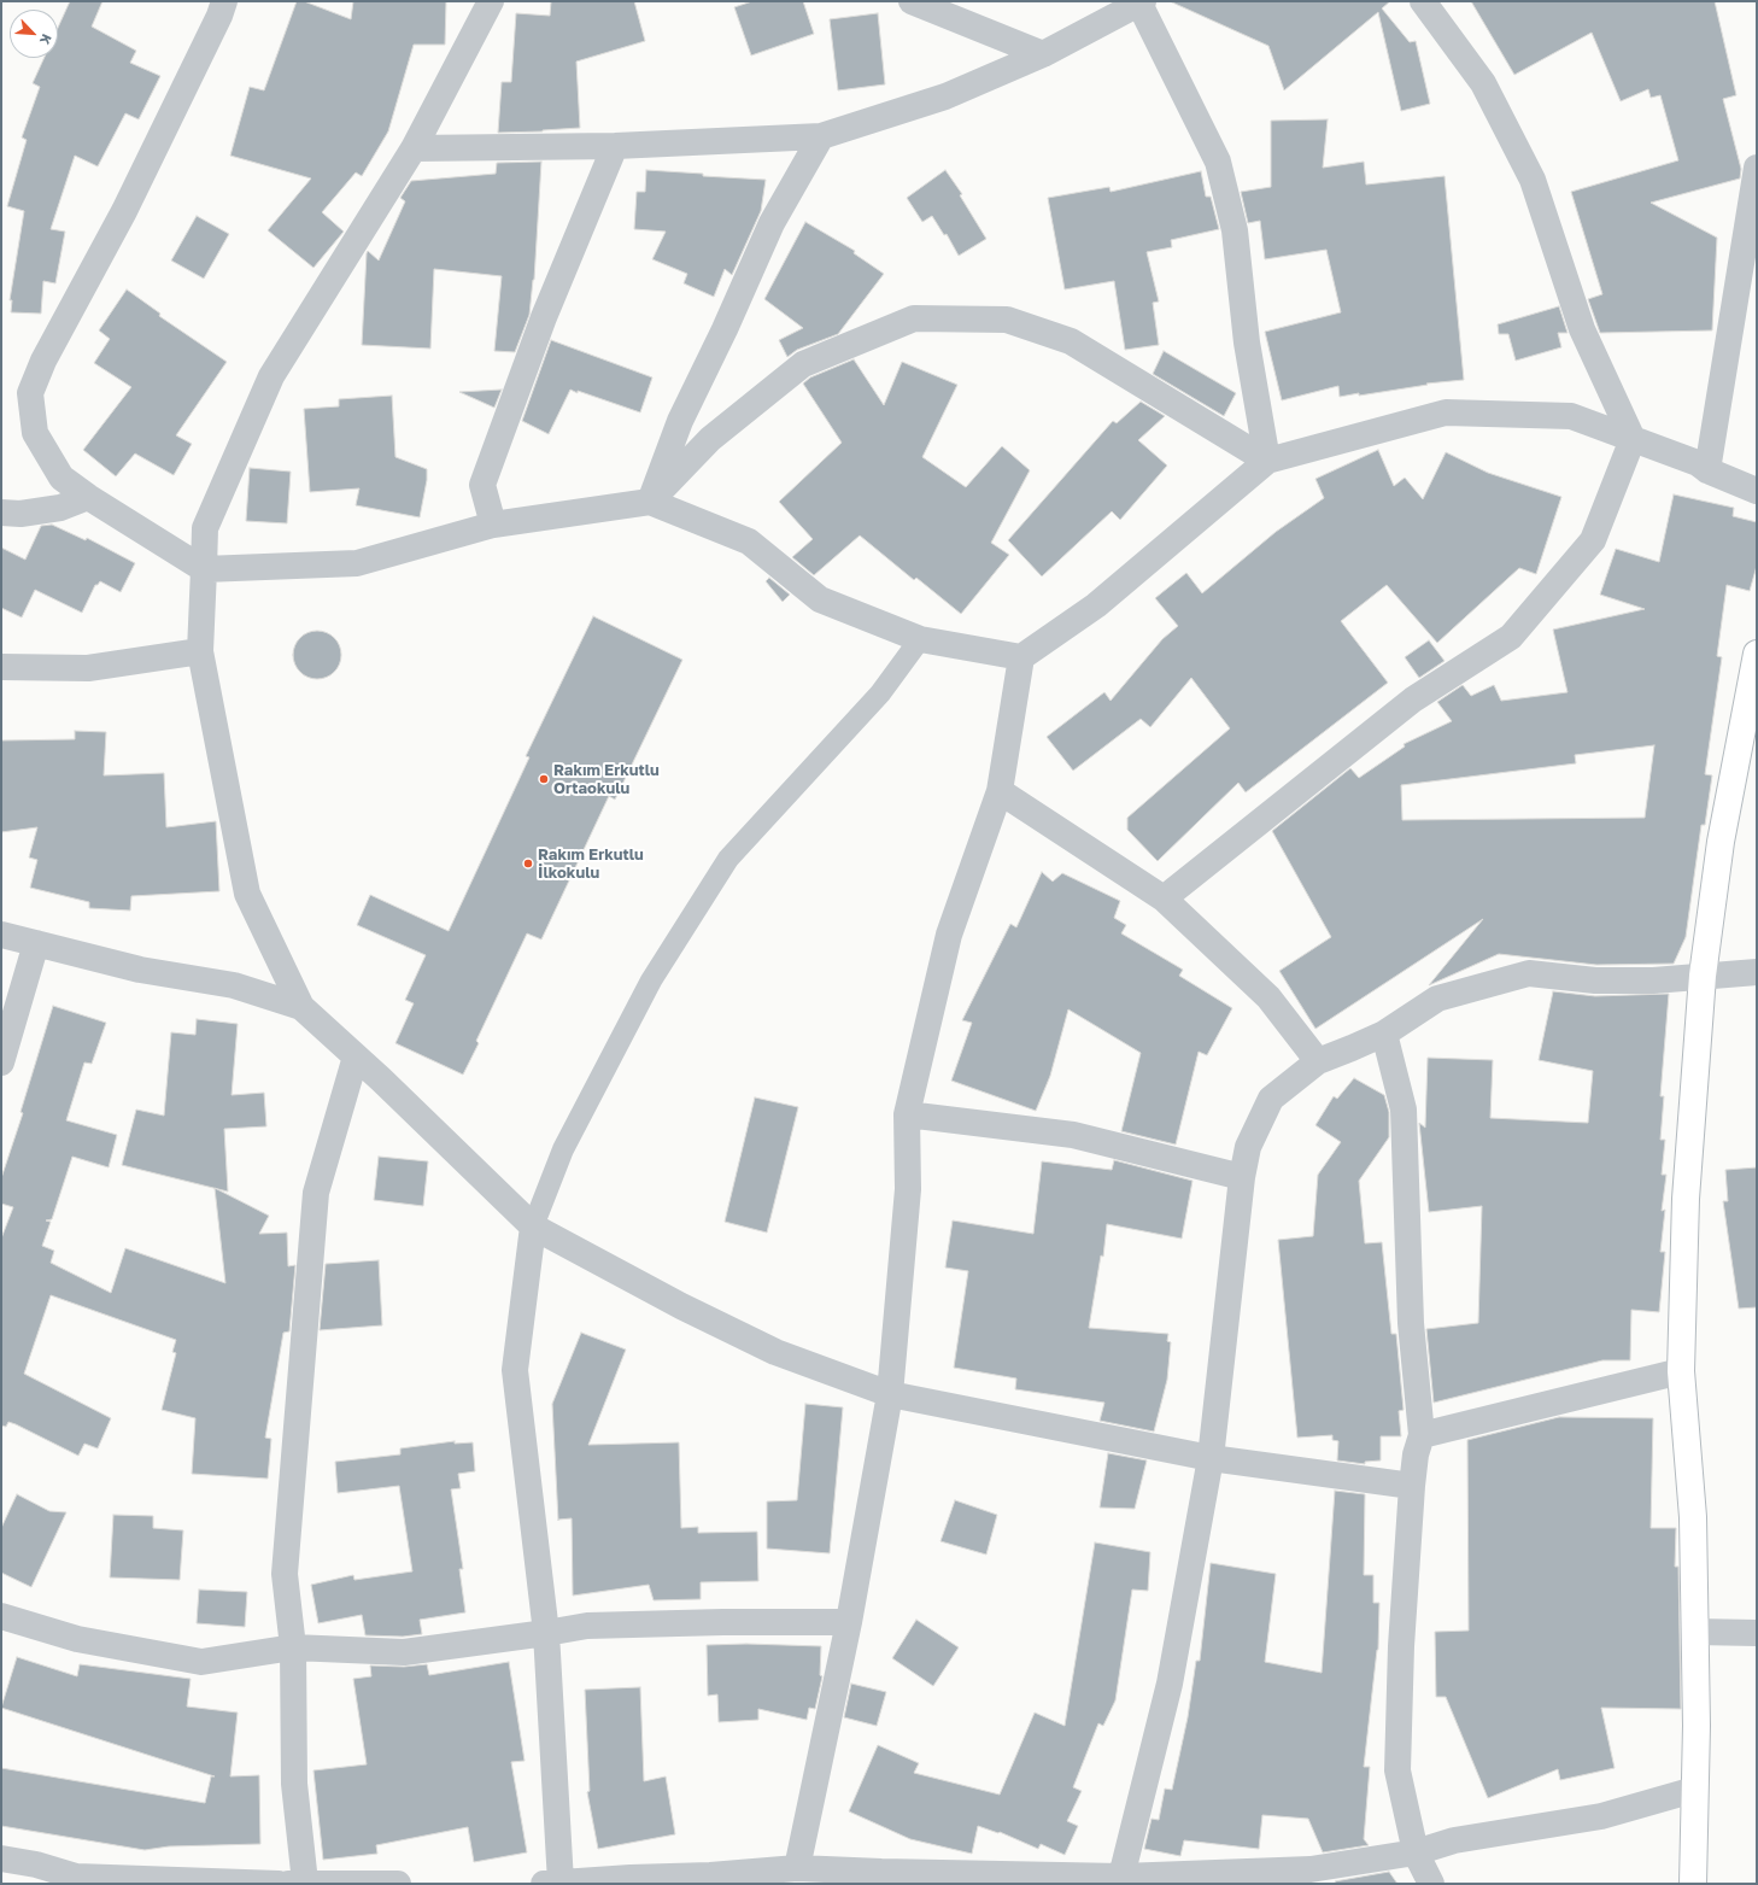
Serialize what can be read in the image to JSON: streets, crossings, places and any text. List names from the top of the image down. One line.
{"places":["Rakım Erkutlu Ortaokulu","Rakım Erkutlu İlkokulu"],"north":"bottom right"}
